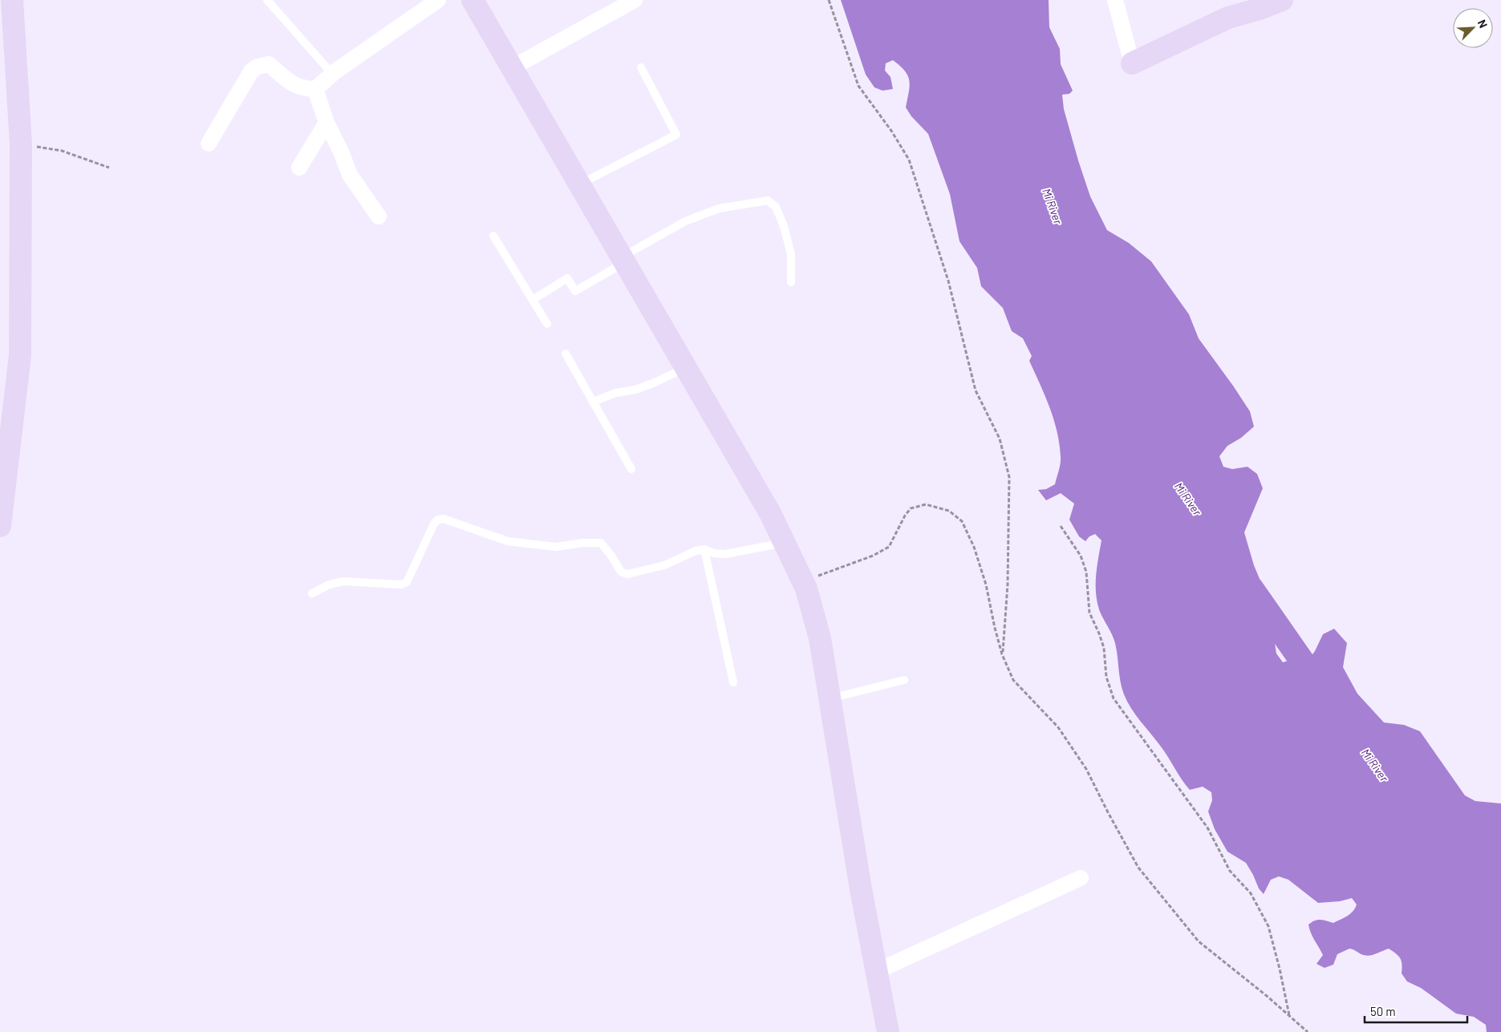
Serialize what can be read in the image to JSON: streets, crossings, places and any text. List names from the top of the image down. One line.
{"water":["Mi River"],"scale_bar":"50 m","north":"top right"}
